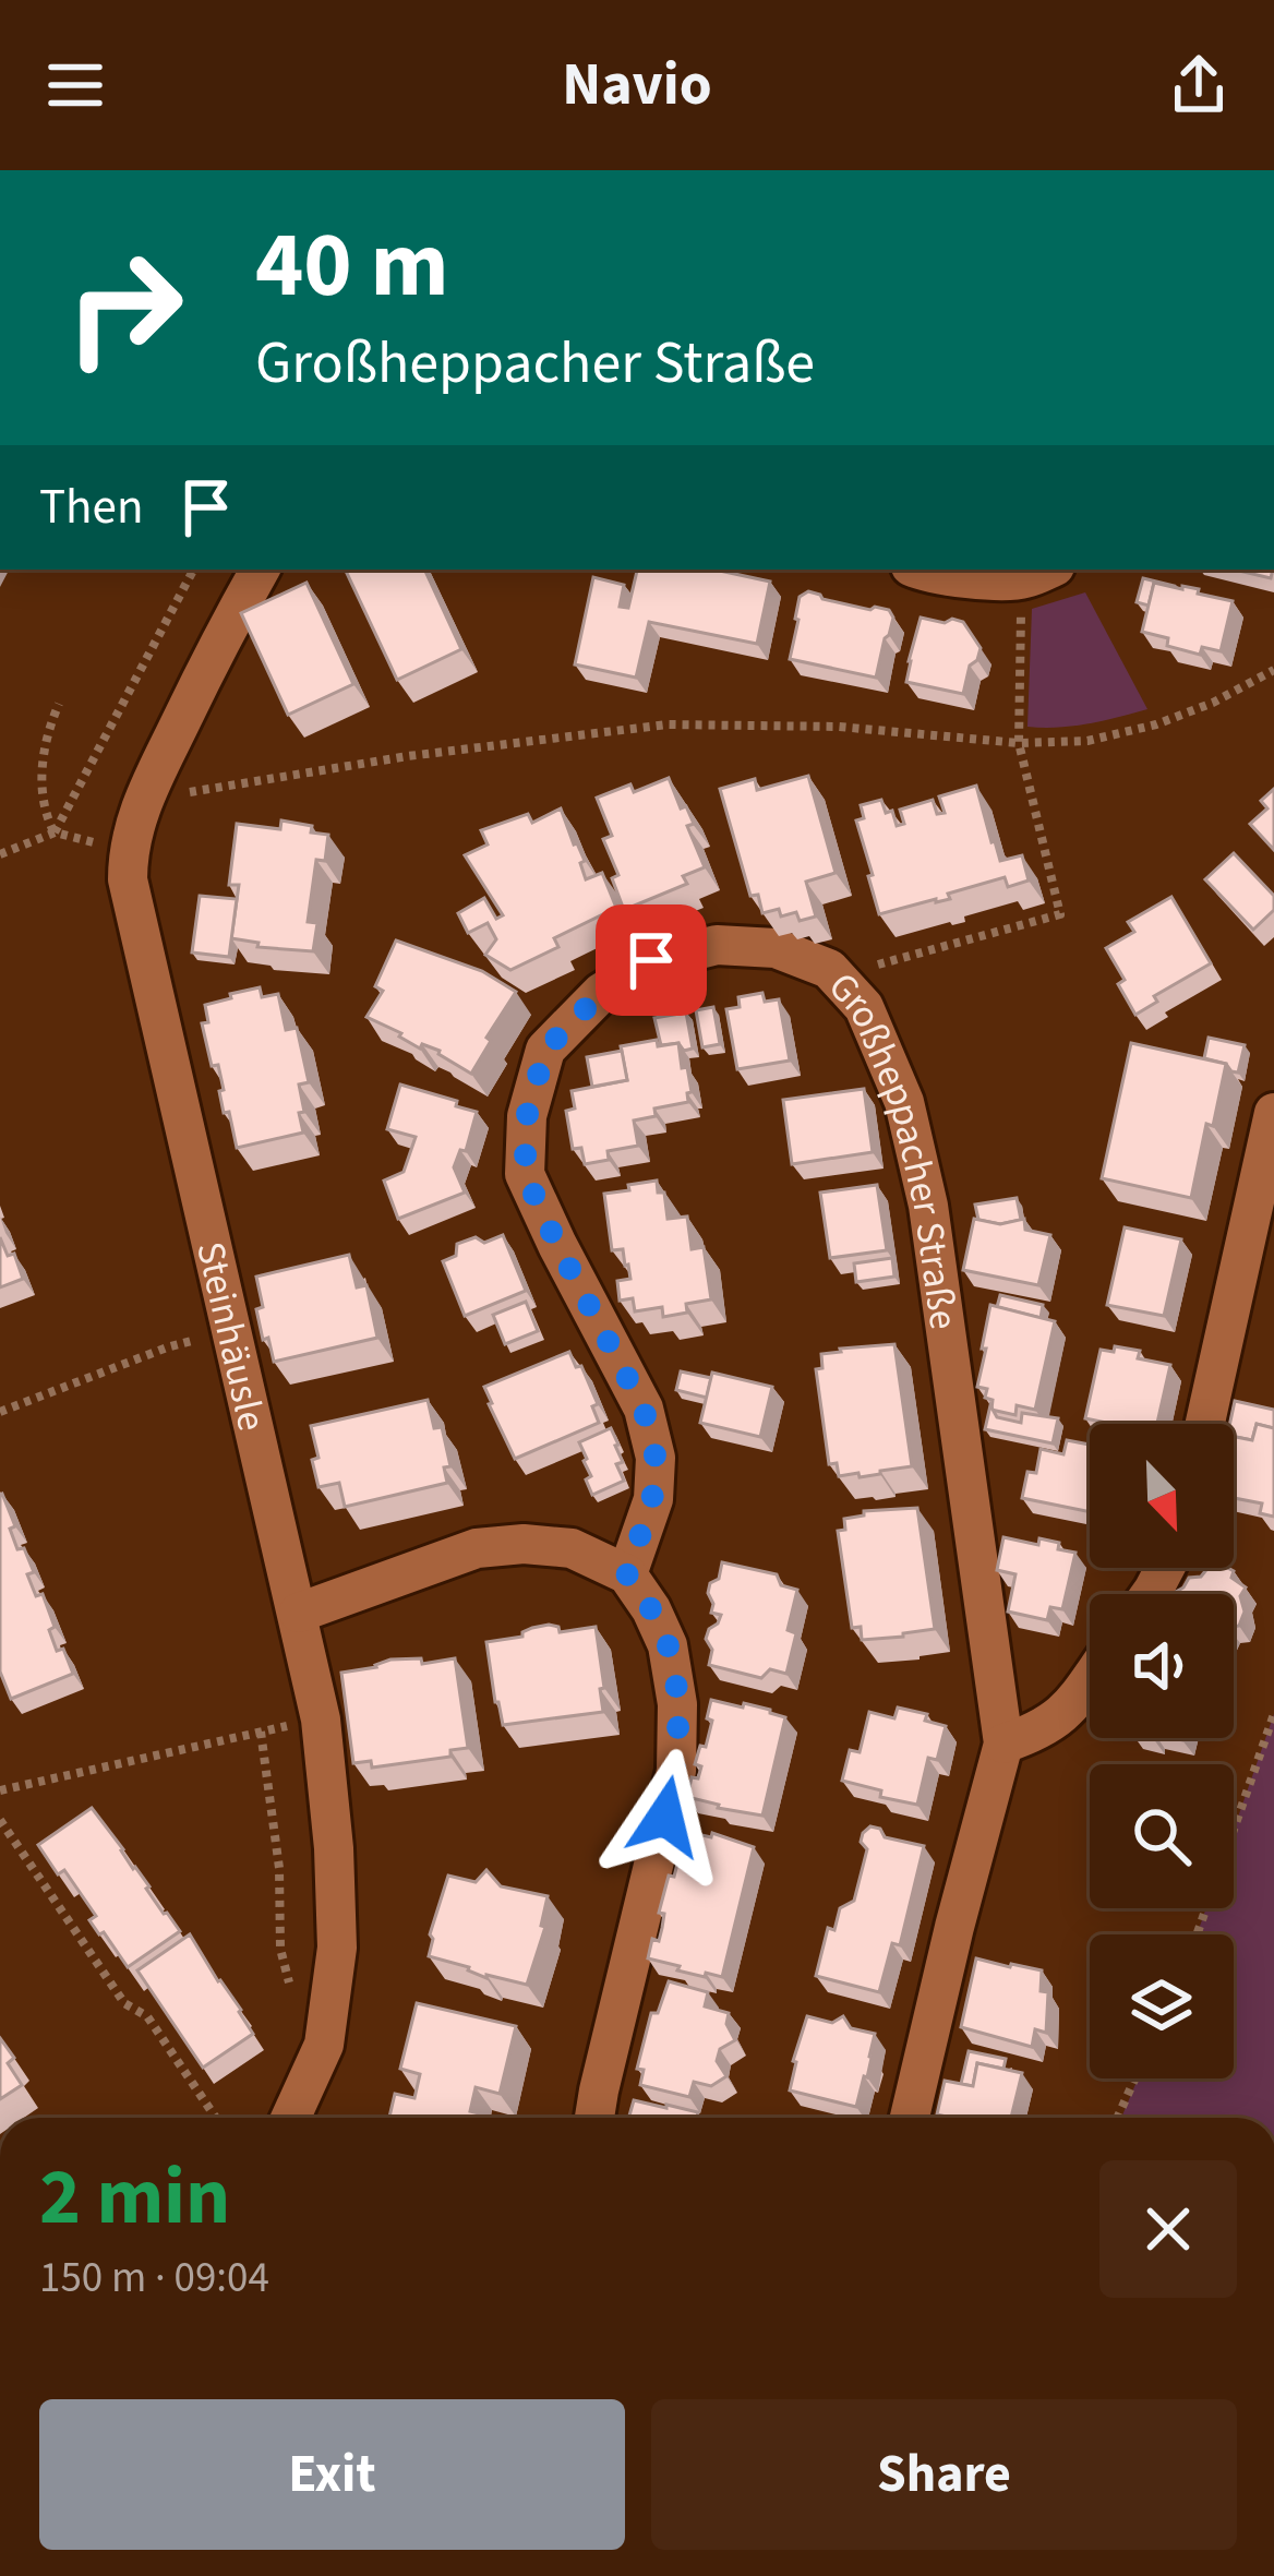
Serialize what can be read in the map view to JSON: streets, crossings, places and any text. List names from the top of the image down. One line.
{"streets":{"street":["Großheppacher Straße","Steinhäusle"]},"north":"bottom right","page":{"header":"Navio","turn":["40 m","Großheppacher Straße"],"then":"Then","heading":["2 min","150 m · 09:04"],"buttons":["Exit","Share"]}}
